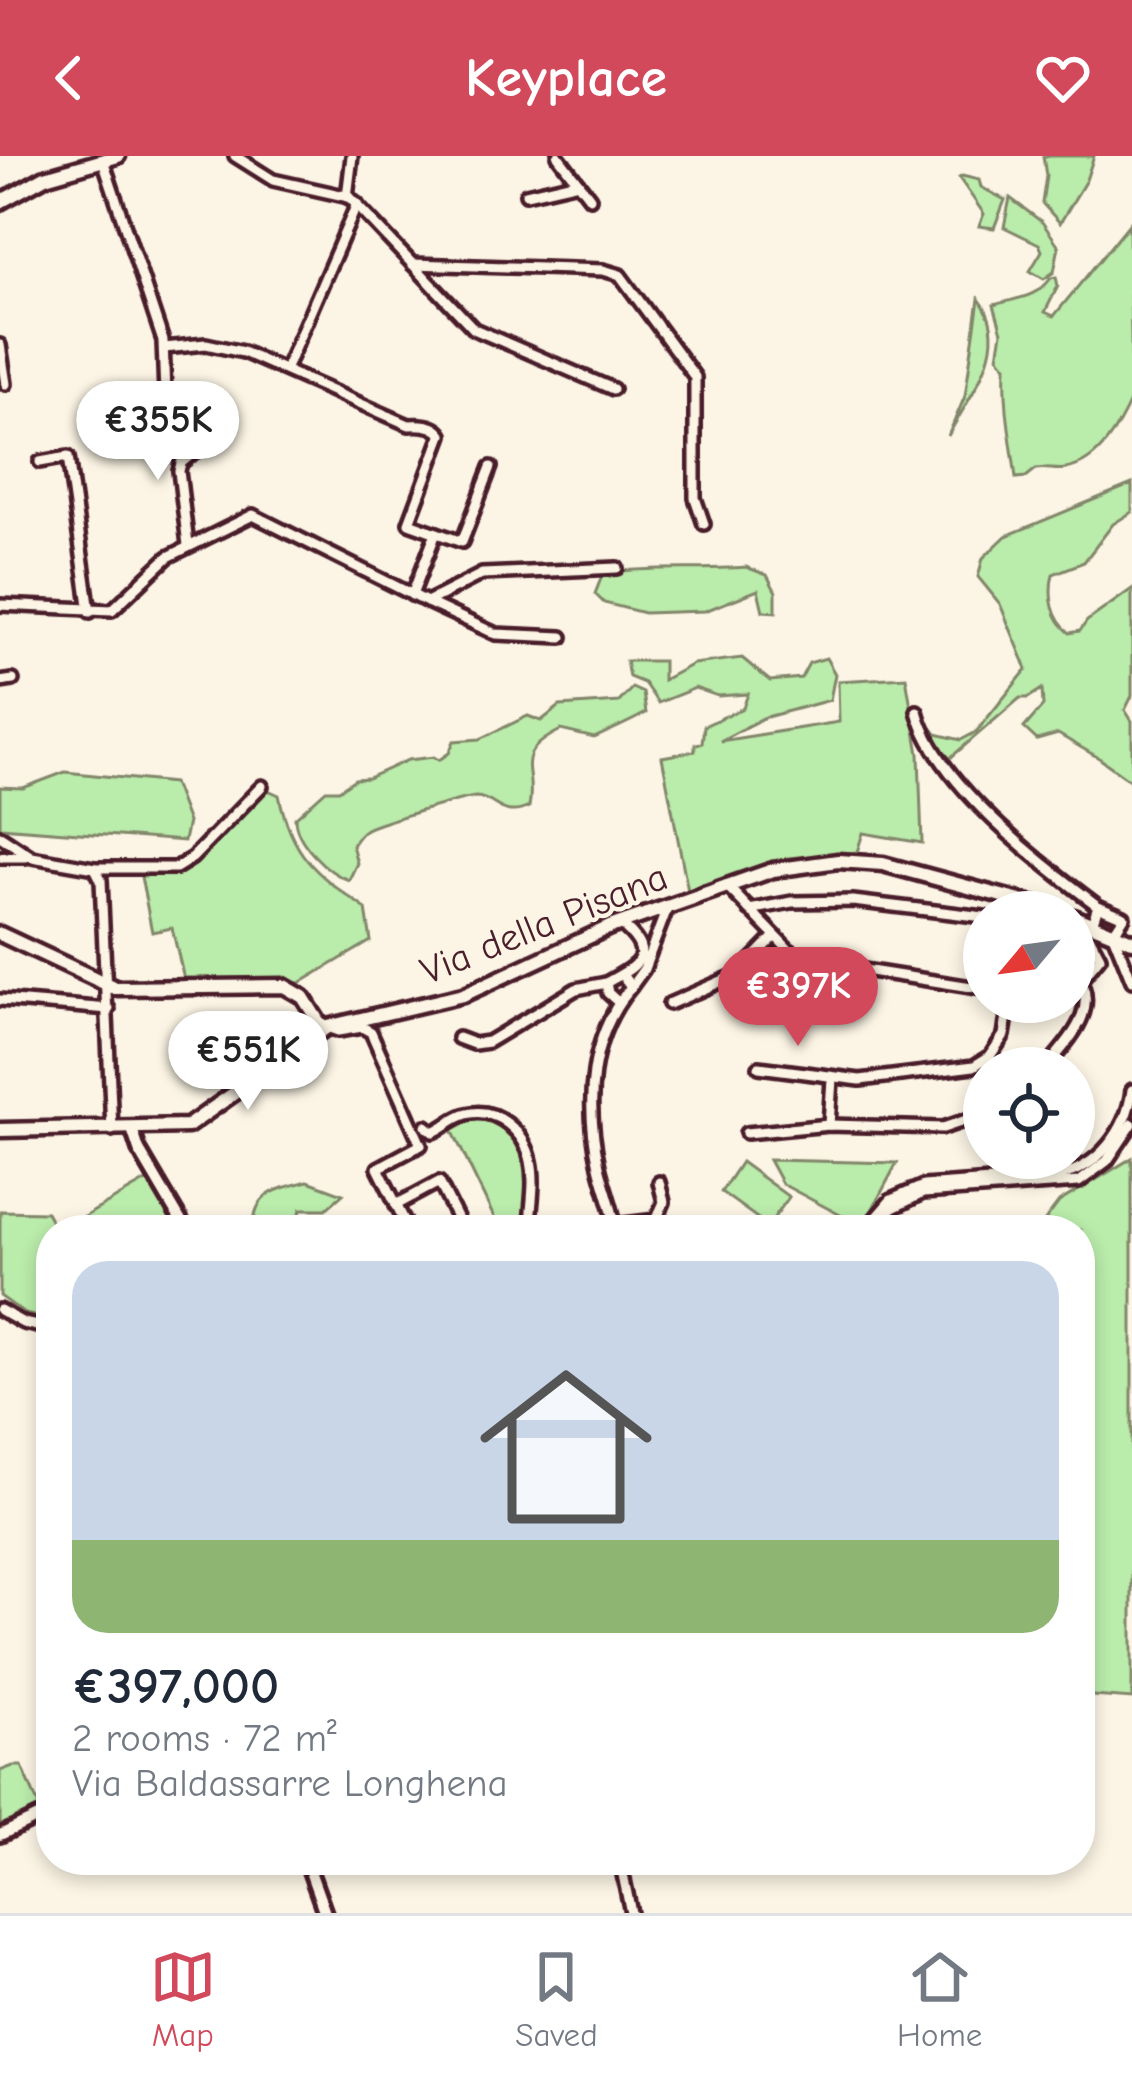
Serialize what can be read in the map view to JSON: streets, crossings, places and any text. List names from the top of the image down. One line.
{"streets":{"main road":["Via della Pisana"]},"north":"bottom left","page":{"header":"Keyplace","price":["€355K","€397K","€551K"],"list":[{"name":"€397,000","note":"2 rooms · 72 m² · Via Baldassarre Longhena"}],"tabs":["Map","Saved","Home"]}}
